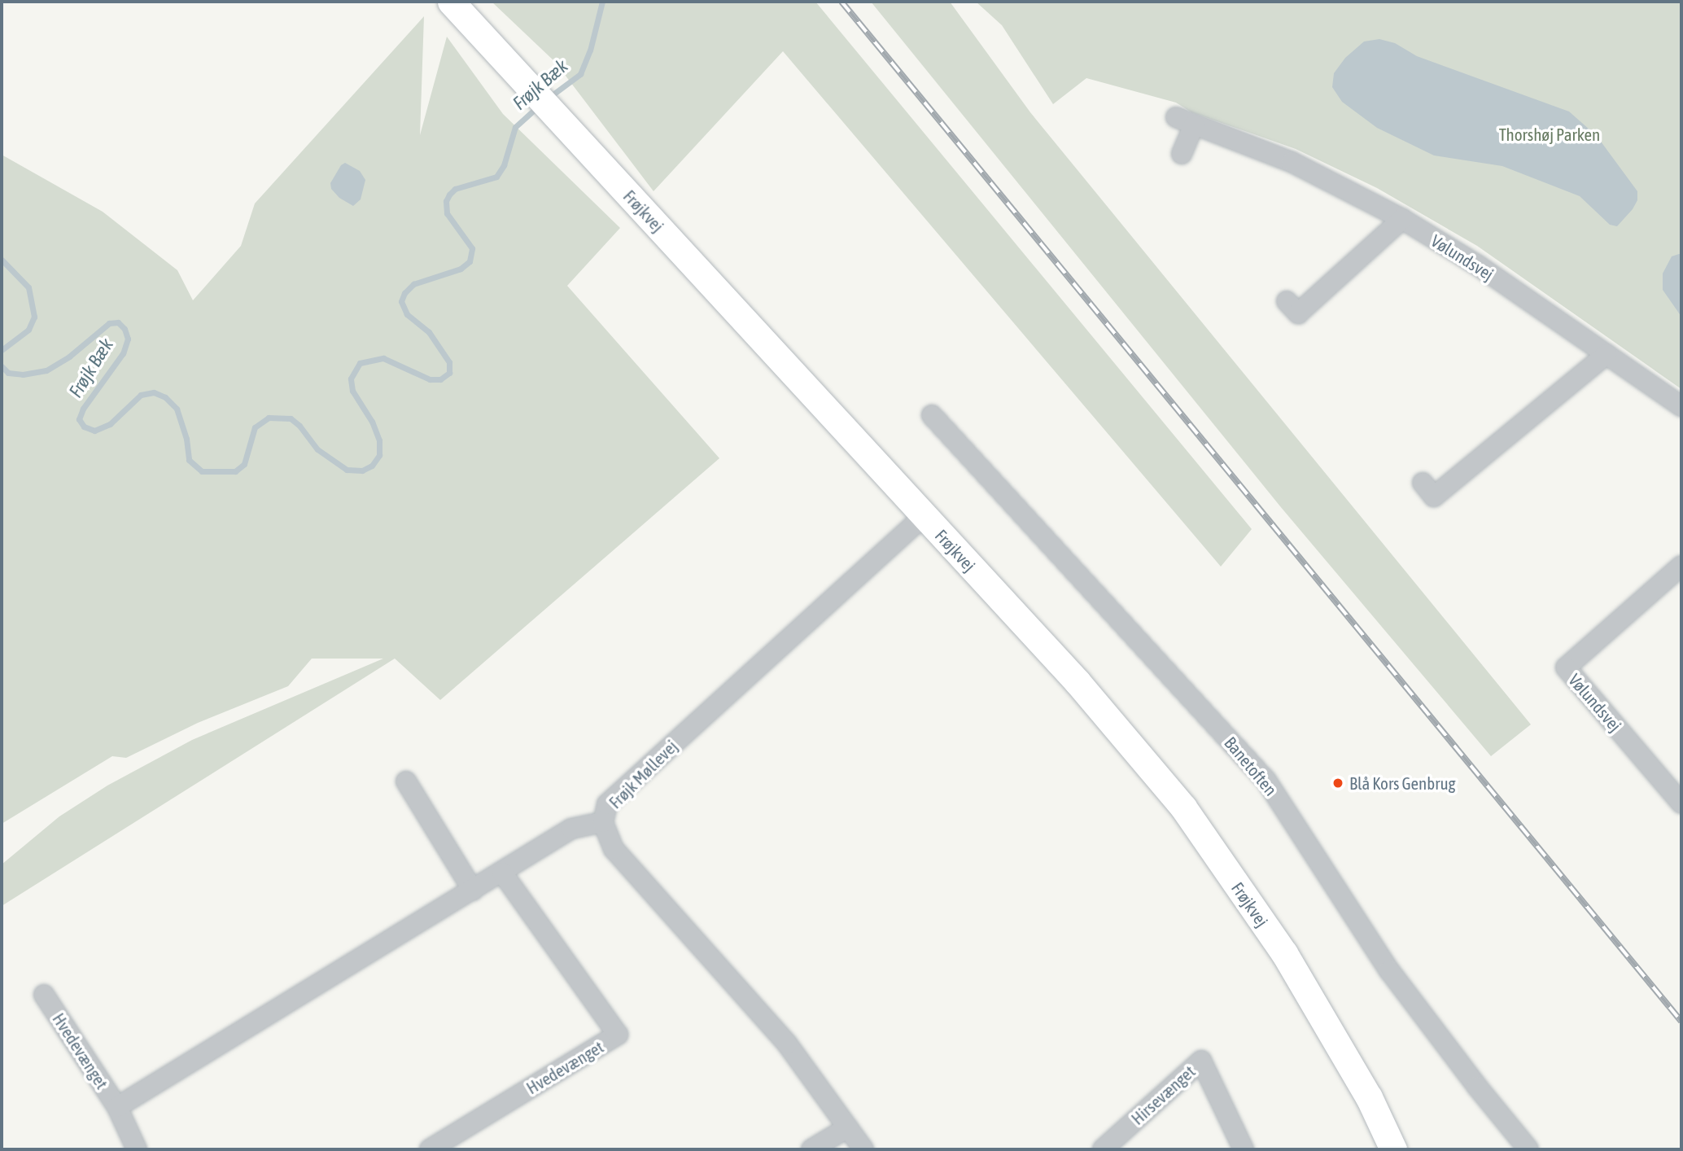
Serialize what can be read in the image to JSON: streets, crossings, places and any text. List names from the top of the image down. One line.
{"streets":{"street":["Frøjkvej","Vølundsvej","Banetoften","Frøjk Møllevej","Hvedevænget","Hirsevænget"]},"crossings":[["Frøjkvej","Frøjk Møllevej"],["Frøjk Møllevej","Hvedevænget"]],"water":["Frøjk Bæk"],"parks":["Thorshøj Parken"],"places":["Blå Kors Genbrug"]}
